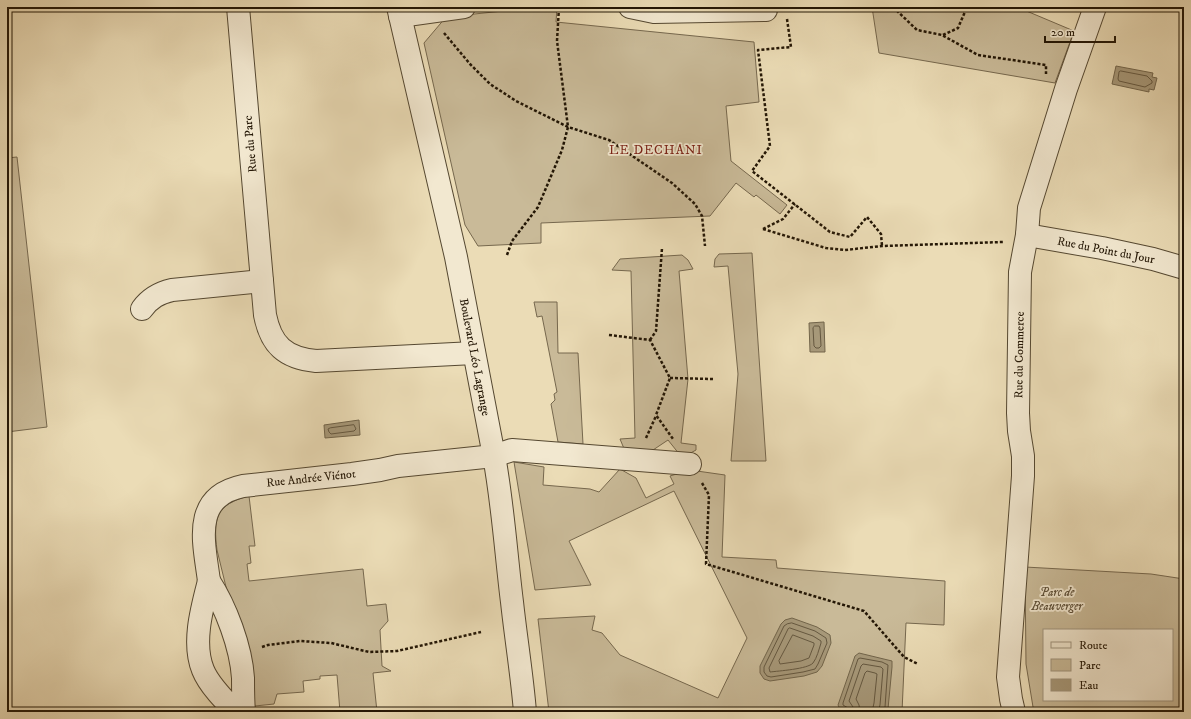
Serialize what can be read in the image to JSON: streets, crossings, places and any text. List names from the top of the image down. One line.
{"streets":{"street":["Rue du Parc","Rue du Point du Jour","Rue du Commerce","Boulevard Léo Lagrange","Rue Andrée Viénot"]},"crossings":[["Rue du Parc","Boulevard Léo Lagrange"],["Rue du Point du Jour","Rue du Commerce"],["Boulevard Léo Lagrange","Rue Andrée Viénot"]],"districts":["LE DECHANI"],"parks":["Parc de Beauverger"],"legend":["Route","Parc","Eau"],"scale_bar":"20 m"}
